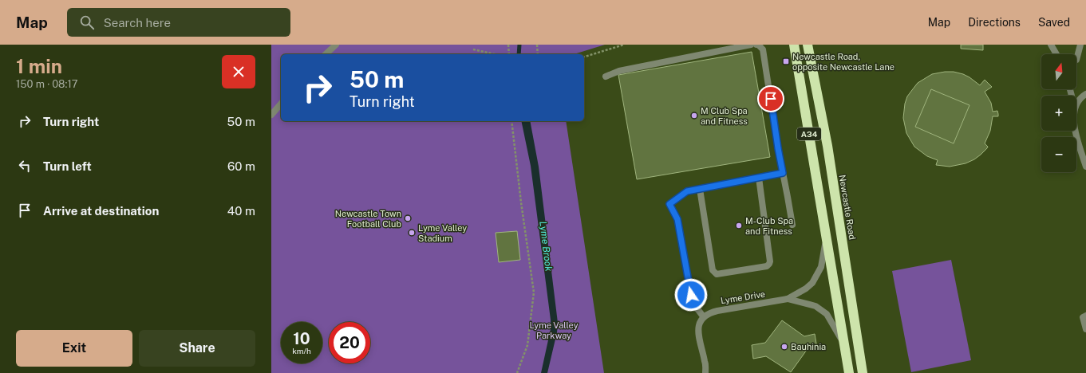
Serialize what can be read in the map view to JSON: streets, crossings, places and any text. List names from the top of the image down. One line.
{"streets":{"highway":["A34","Newcastle Road"],"street":["Lyme Drive"]},"crossings":[["A34","Lyme Drive"]],"water":["Lyme Brook"],"parks":["Lyme Valley Parkway"],"places":{"transit":["Newcastle Road, opposite Newcastle Lane"],"other":["M Club Spa and Fitness","Newcastle Town Football Club","M-Club Spa and Fitness","Lyme Valley Stadium","Bauhinia"]},"north":"top","page":{"header":"Map","search":"Search here","nav":["Map","Directions","Saved"],"heading":["1 min","150 m · 08:17"],"map_buttons":["+","−"],"turn":["50 m","Turn right"],"list":[{"name":"Turn right","value":"50 m"},{"name":"Turn left","value":"60 m"},{"name":"Arrive at destination","value":"40 m"}],"speed":"10 km/h","limit":"20","buttons":["Exit","Share"]}}
